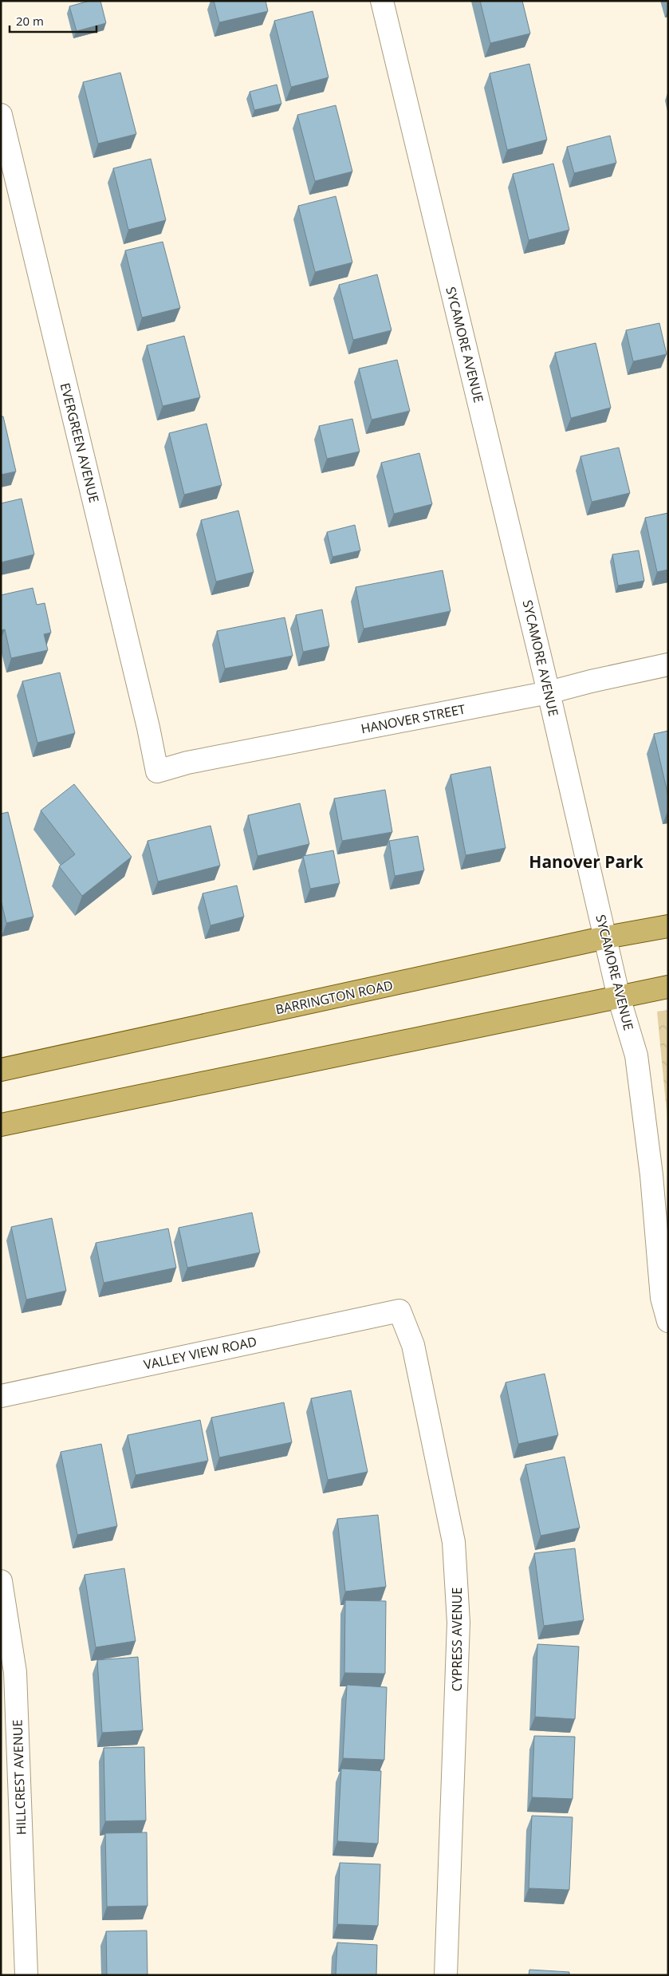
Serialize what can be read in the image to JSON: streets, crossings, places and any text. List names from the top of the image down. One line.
{"streets":{"main road":["BARRINGTON ROAD"],"street":["SYCAMORE AVENUE","EVERGREEN AVENUE","HANOVER STREET","VALLEY VIEW ROAD","CYPRESS AVENUE","HILLCREST AVENUE"]},"crossings":[["SYCAMORE AVENUE","HANOVER STREET"],["SYCAMORE AVENUE","BARRINGTON ROAD"],["EVERGREEN AVENUE","HANOVER STREET"],["VALLEY VIEW ROAD","CYPRESS AVENUE"]],"districts":["Hanover Park"],"scale_bar":"20 m"}
